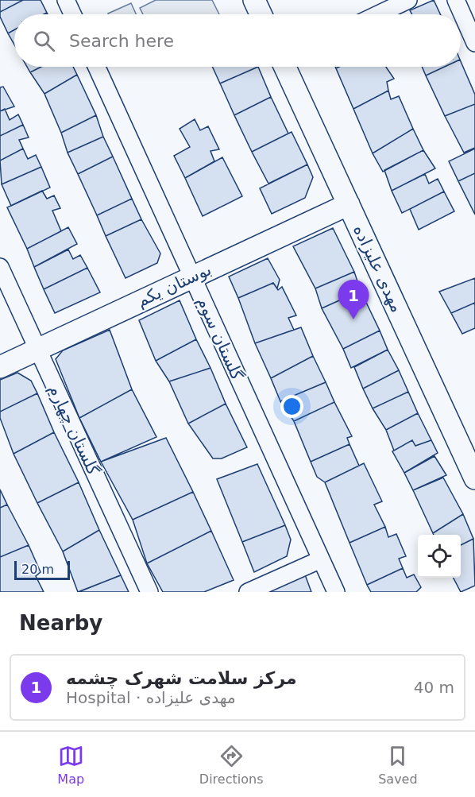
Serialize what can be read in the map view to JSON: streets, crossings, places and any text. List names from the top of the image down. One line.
{"streets":{"street":["مهدی علیزاده","بوستان یکم","گلستان سوم","گلستان چهارم"]},"crossings":[["مهدی علیزاده","بوستان یکم"],["بوستان یکم","گلستان سوم"],["بوستان یکم","گلستان چهارم"]],"scale_bar":"20 m","page":{"search":"Search here","pins":"1","scale":"20 m","heading":"Nearby","list":[{"mark":"1","name":"مرکز سلامت شهرک چشمه","note":"Hospital · مهدی علیزاده","value":"40 m"}],"nav":["Map","Directions","Saved"]}}
